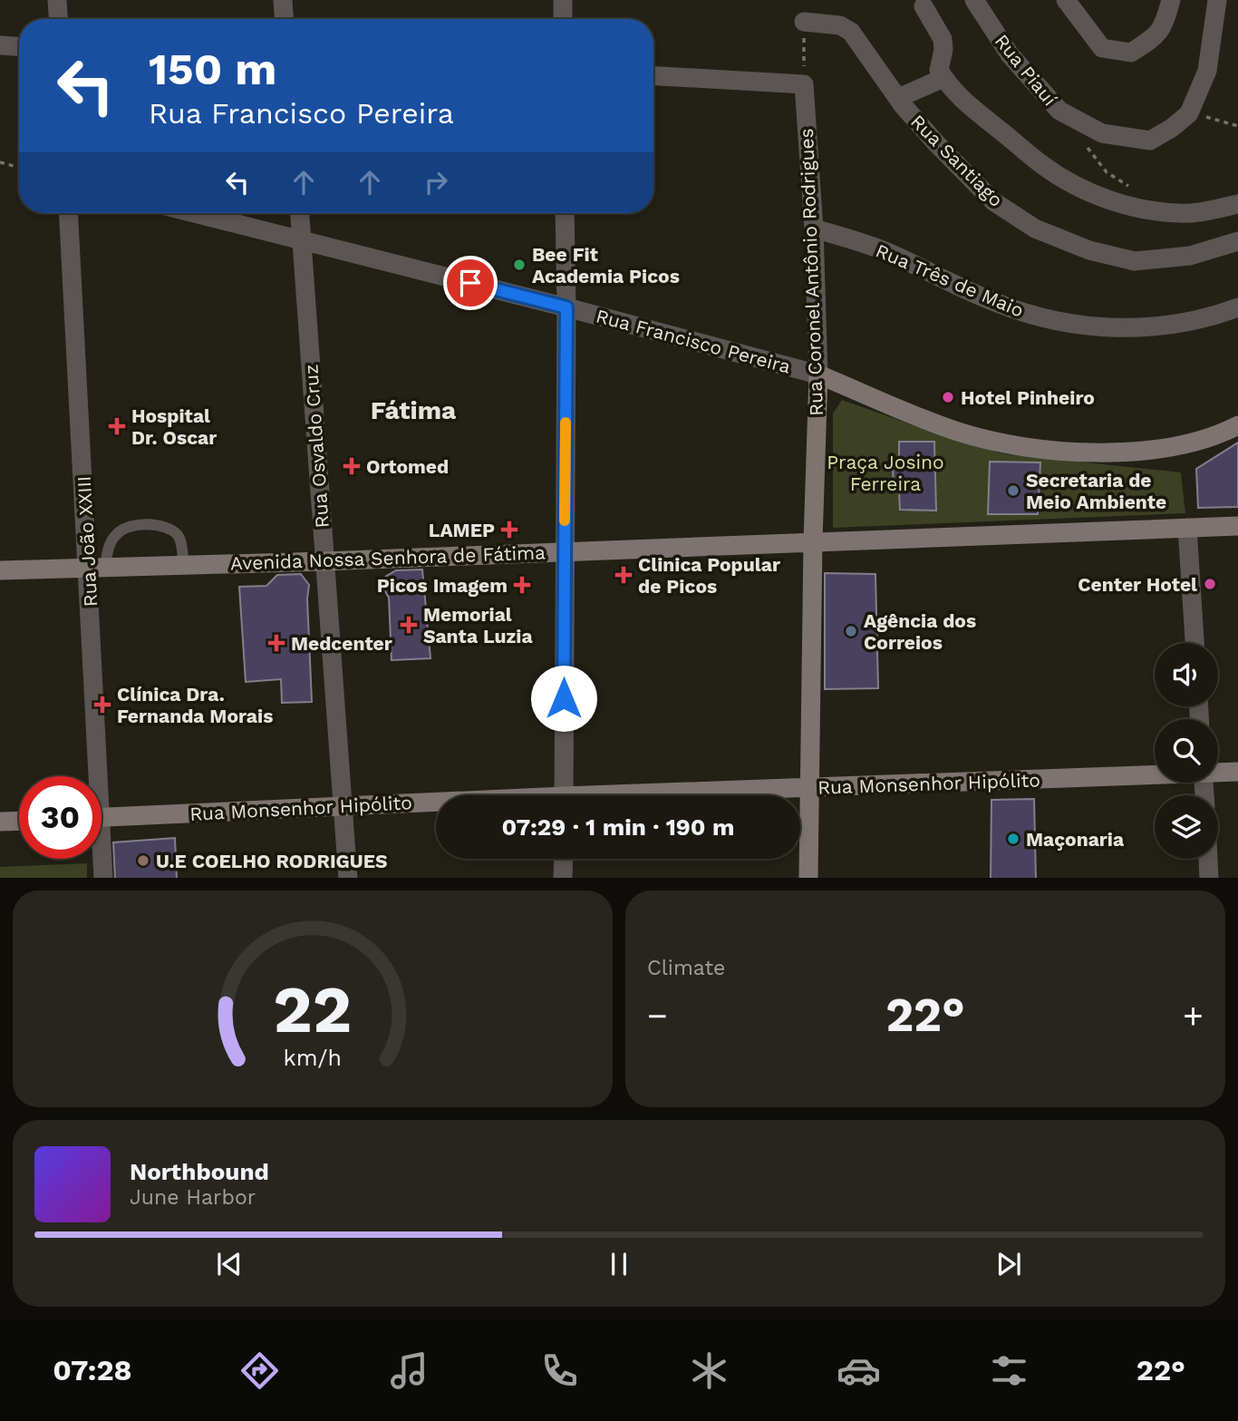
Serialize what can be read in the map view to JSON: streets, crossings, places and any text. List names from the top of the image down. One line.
{"streets":{"street":["Rua Piauí","Rua Santiago","Rua Coronel Antônio Rodrigues","Rua Três de Maio","Rua Francisco Pereira","Rua Osvaldo Cruz","Rua João XXIII","Avenida Nossa Senhora de Fátima","Rua Monsenhor Hipólito"]},"crossings":[["Rua Coronel Antônio Rodrigues","Rua Três de Maio"],["Rua Coronel Antônio Rodrigues","Rua Francisco Pereira"],["Rua Coronel Antônio Rodrigues","Avenida Nossa Senhora de Fátima"],["Rua Coronel Antônio Rodrigues","Rua Monsenhor Hipólito"],["Rua Francisco Pereira","Rua Osvaldo Cruz"],["Rua Osvaldo Cruz","Avenida Nossa Senhora de Fátima"],["Rua Osvaldo Cruz","Rua Monsenhor Hipólito"],["Rua João XXIII","Avenida Nossa Senhora de Fátima"]],"districts":["Fátima"],"parks":["Praça Josino Ferreira"],"places":{"other":["Bee Fit Academia Picos","Hotel Pinheiro","Secretaria de Meio Ambiente","Center Hotel","Agência dos Correios","Maçonaria","U.E COELHO RODRIGUES"],"health":["Hospital Dr. Oscar","Ortomed","LAMEP","Clinica Popular de Picos","Picos Imagem","Memorial Santa Luzia","Medcenter","Clínica Dra. Fernanda Morais"]},"page":{"turn":["150 m","Rua Francisco Pereira"],"limit":"30","trip":"07:29 · 1 min · 190 m","tile":"Climate","heat":["−","22°","+"],"song":["Northbound","June Harbor"],"tabs":["07:28","22°"],"gauge":["22","km/h"]}}
